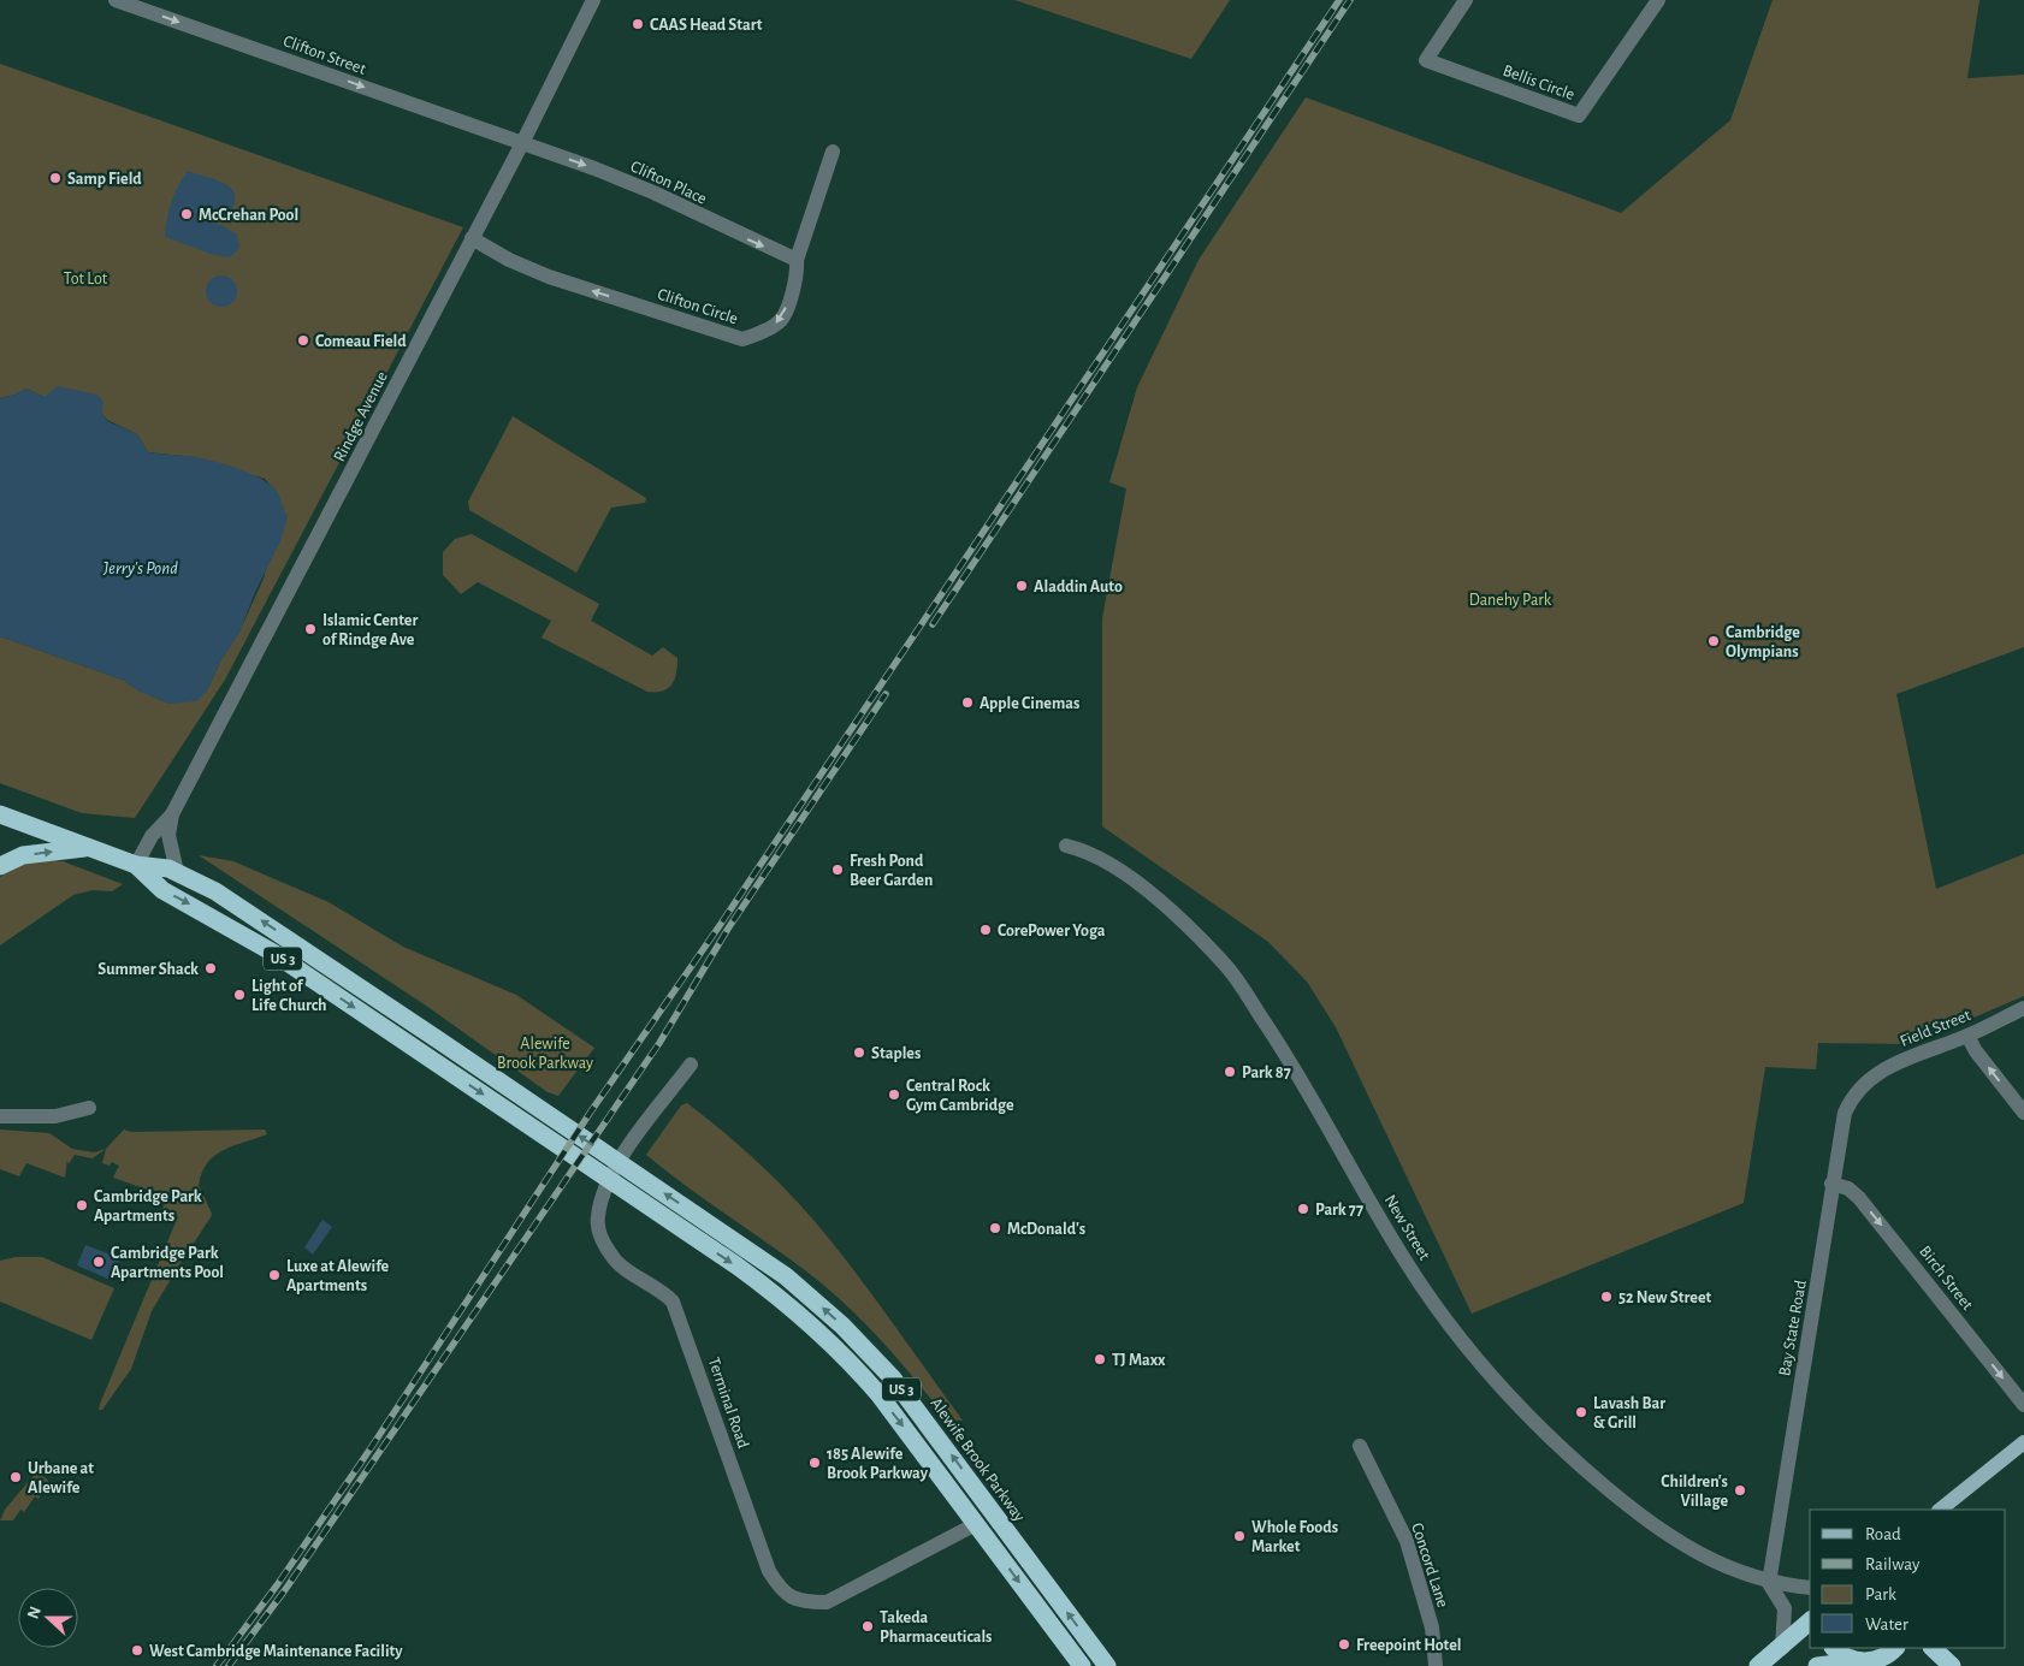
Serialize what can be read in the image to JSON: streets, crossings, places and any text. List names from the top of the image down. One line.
{"streets":{"highway":["US 3","Alewife Brook Parkway"],"street":["Clifton Street","Bellis Circle","Clifton Place","Clifton Circle","Rindge Avenue","Field Street","New Street","Birch Street","Bay State Road","Terminal Road","Concord Lane"]},"crossings":[["Clifton Street","Clifton Place"],["Clifton Street","Rindge Avenue"],["Clifton Place","Clifton Circle"],["Clifton Place","Rindge Avenue"],["Clifton Circle","Rindge Avenue"],["Rindge Avenue","Alewife Brook Parkway"],["Field Street","Bay State Road"],["New Street","Bay State Road"],["Birch Street","Bay State Road"],["Terminal Road","Alewife Brook Parkway"]],"one_way":["Clifton Street","Clifton Place","Clifton Circle","Birch Street"],"water":["Jerry's Pond"],"parks":["Tot Lot","Danehy Park","Alewife Brook Parkway"],"places":["CAAS Head Start","Samp Field","McCrehan Pool","Comeau Field","Aladdin Auto","Islamic Center of Rindge Ave","Cambridge Olympians","Apple Cinemas","Fresh Pond Beer Garden","CorePower Yoga","Summer Shack","Light of Life Church","Staples","Park 87","Central Rock Gym Cambridge","Cambridge Park Apartments","Park 77","McDonald's","Cambridge Park Apartments Pool","Luxe at Alewife Apartments","52 New Street","TJ Maxx","Lavash Bar & Grill","185 Alewife Brook Parkway","Urbane at Alewife","Children's Village","Whole Foods Market","Takeda Pharmaceuticals","Freepoint Hotel","West Cambridge Maintenance Facility"],"legend":["Road","Railway","Park","Water"],"north":"left"}
